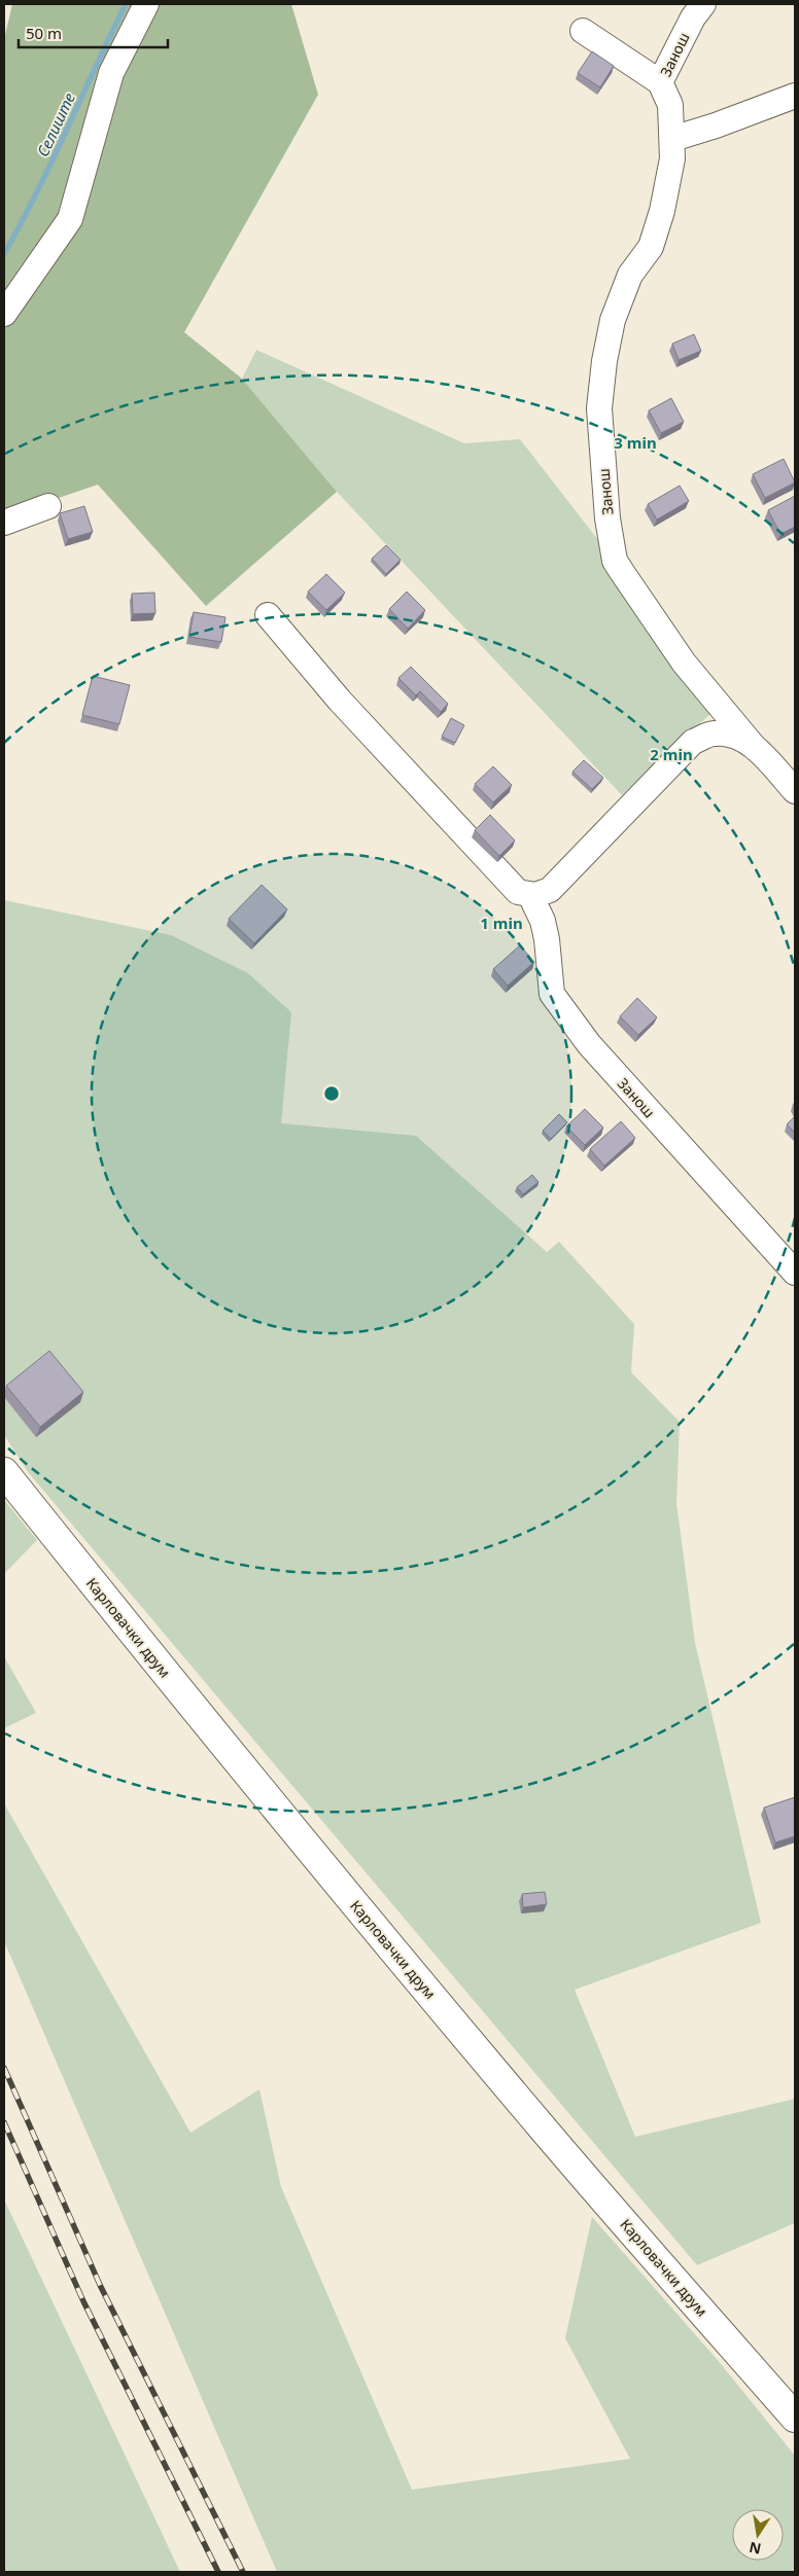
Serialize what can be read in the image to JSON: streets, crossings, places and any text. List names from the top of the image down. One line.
{"streets":{"main road":["Карловачки друм"],"street":["Занош"]},"water":["Селиште"],"scale_bar":"50 m","north":"bottom","rings":["3 min","2 min","1 min"]}
